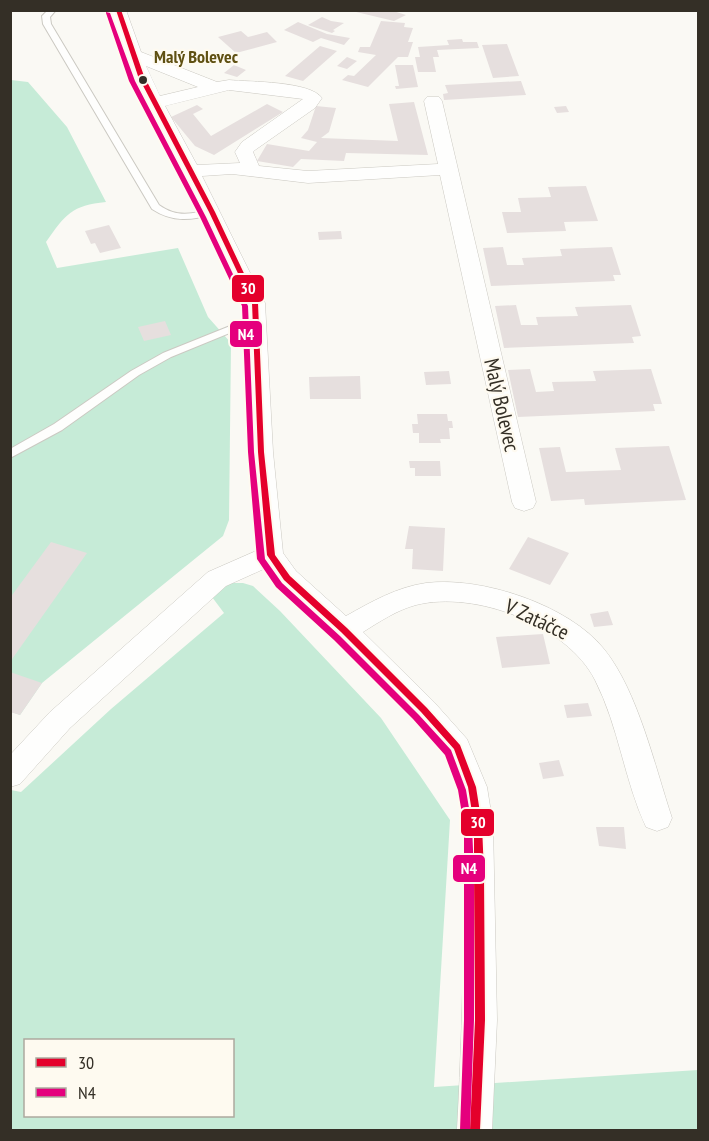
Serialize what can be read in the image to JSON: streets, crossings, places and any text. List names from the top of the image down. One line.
{"streets":{"street":["Malý Bolevec","V Zatáčce"]},"districts":["Malý Bolevec"],"lines":["transit line 30","transit line N4"],"legend":["30","N4"]}
